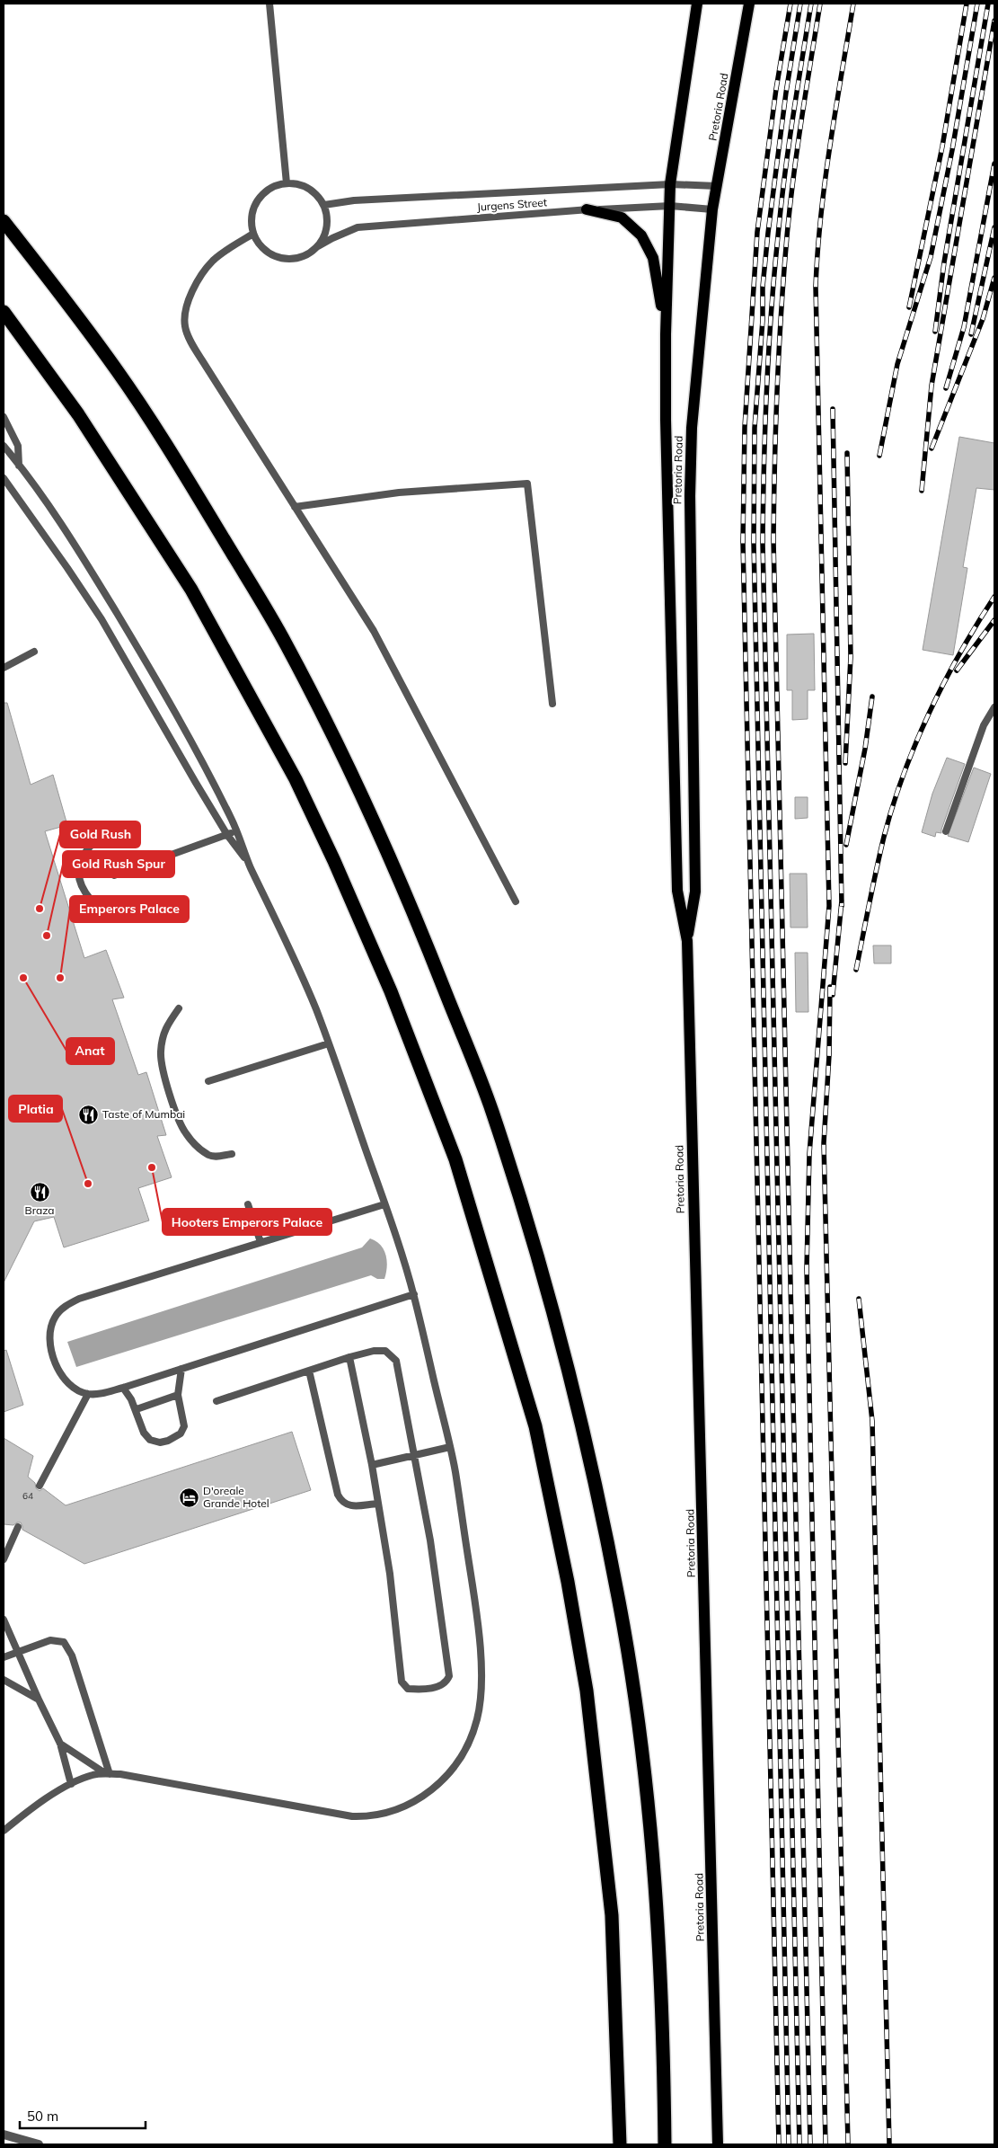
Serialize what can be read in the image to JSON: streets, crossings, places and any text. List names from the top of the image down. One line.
{"streets":{"main road":["Pretoria Road"],"lane":["Jurgens Street"]},"crossings":[["Pretoria Road","Jurgens Street"]],"places":{"other":["Gold Rush","Gold Rush Spur","Anat","Emperors Palace","Hooters Emperors Palace","Platia"],"restaurant":["Taste of Mumbai","Braza"],"hotel":["D'oreale Grande Hotel"]},"house_numbers":["64"],"scale_bar":"50 m"}
